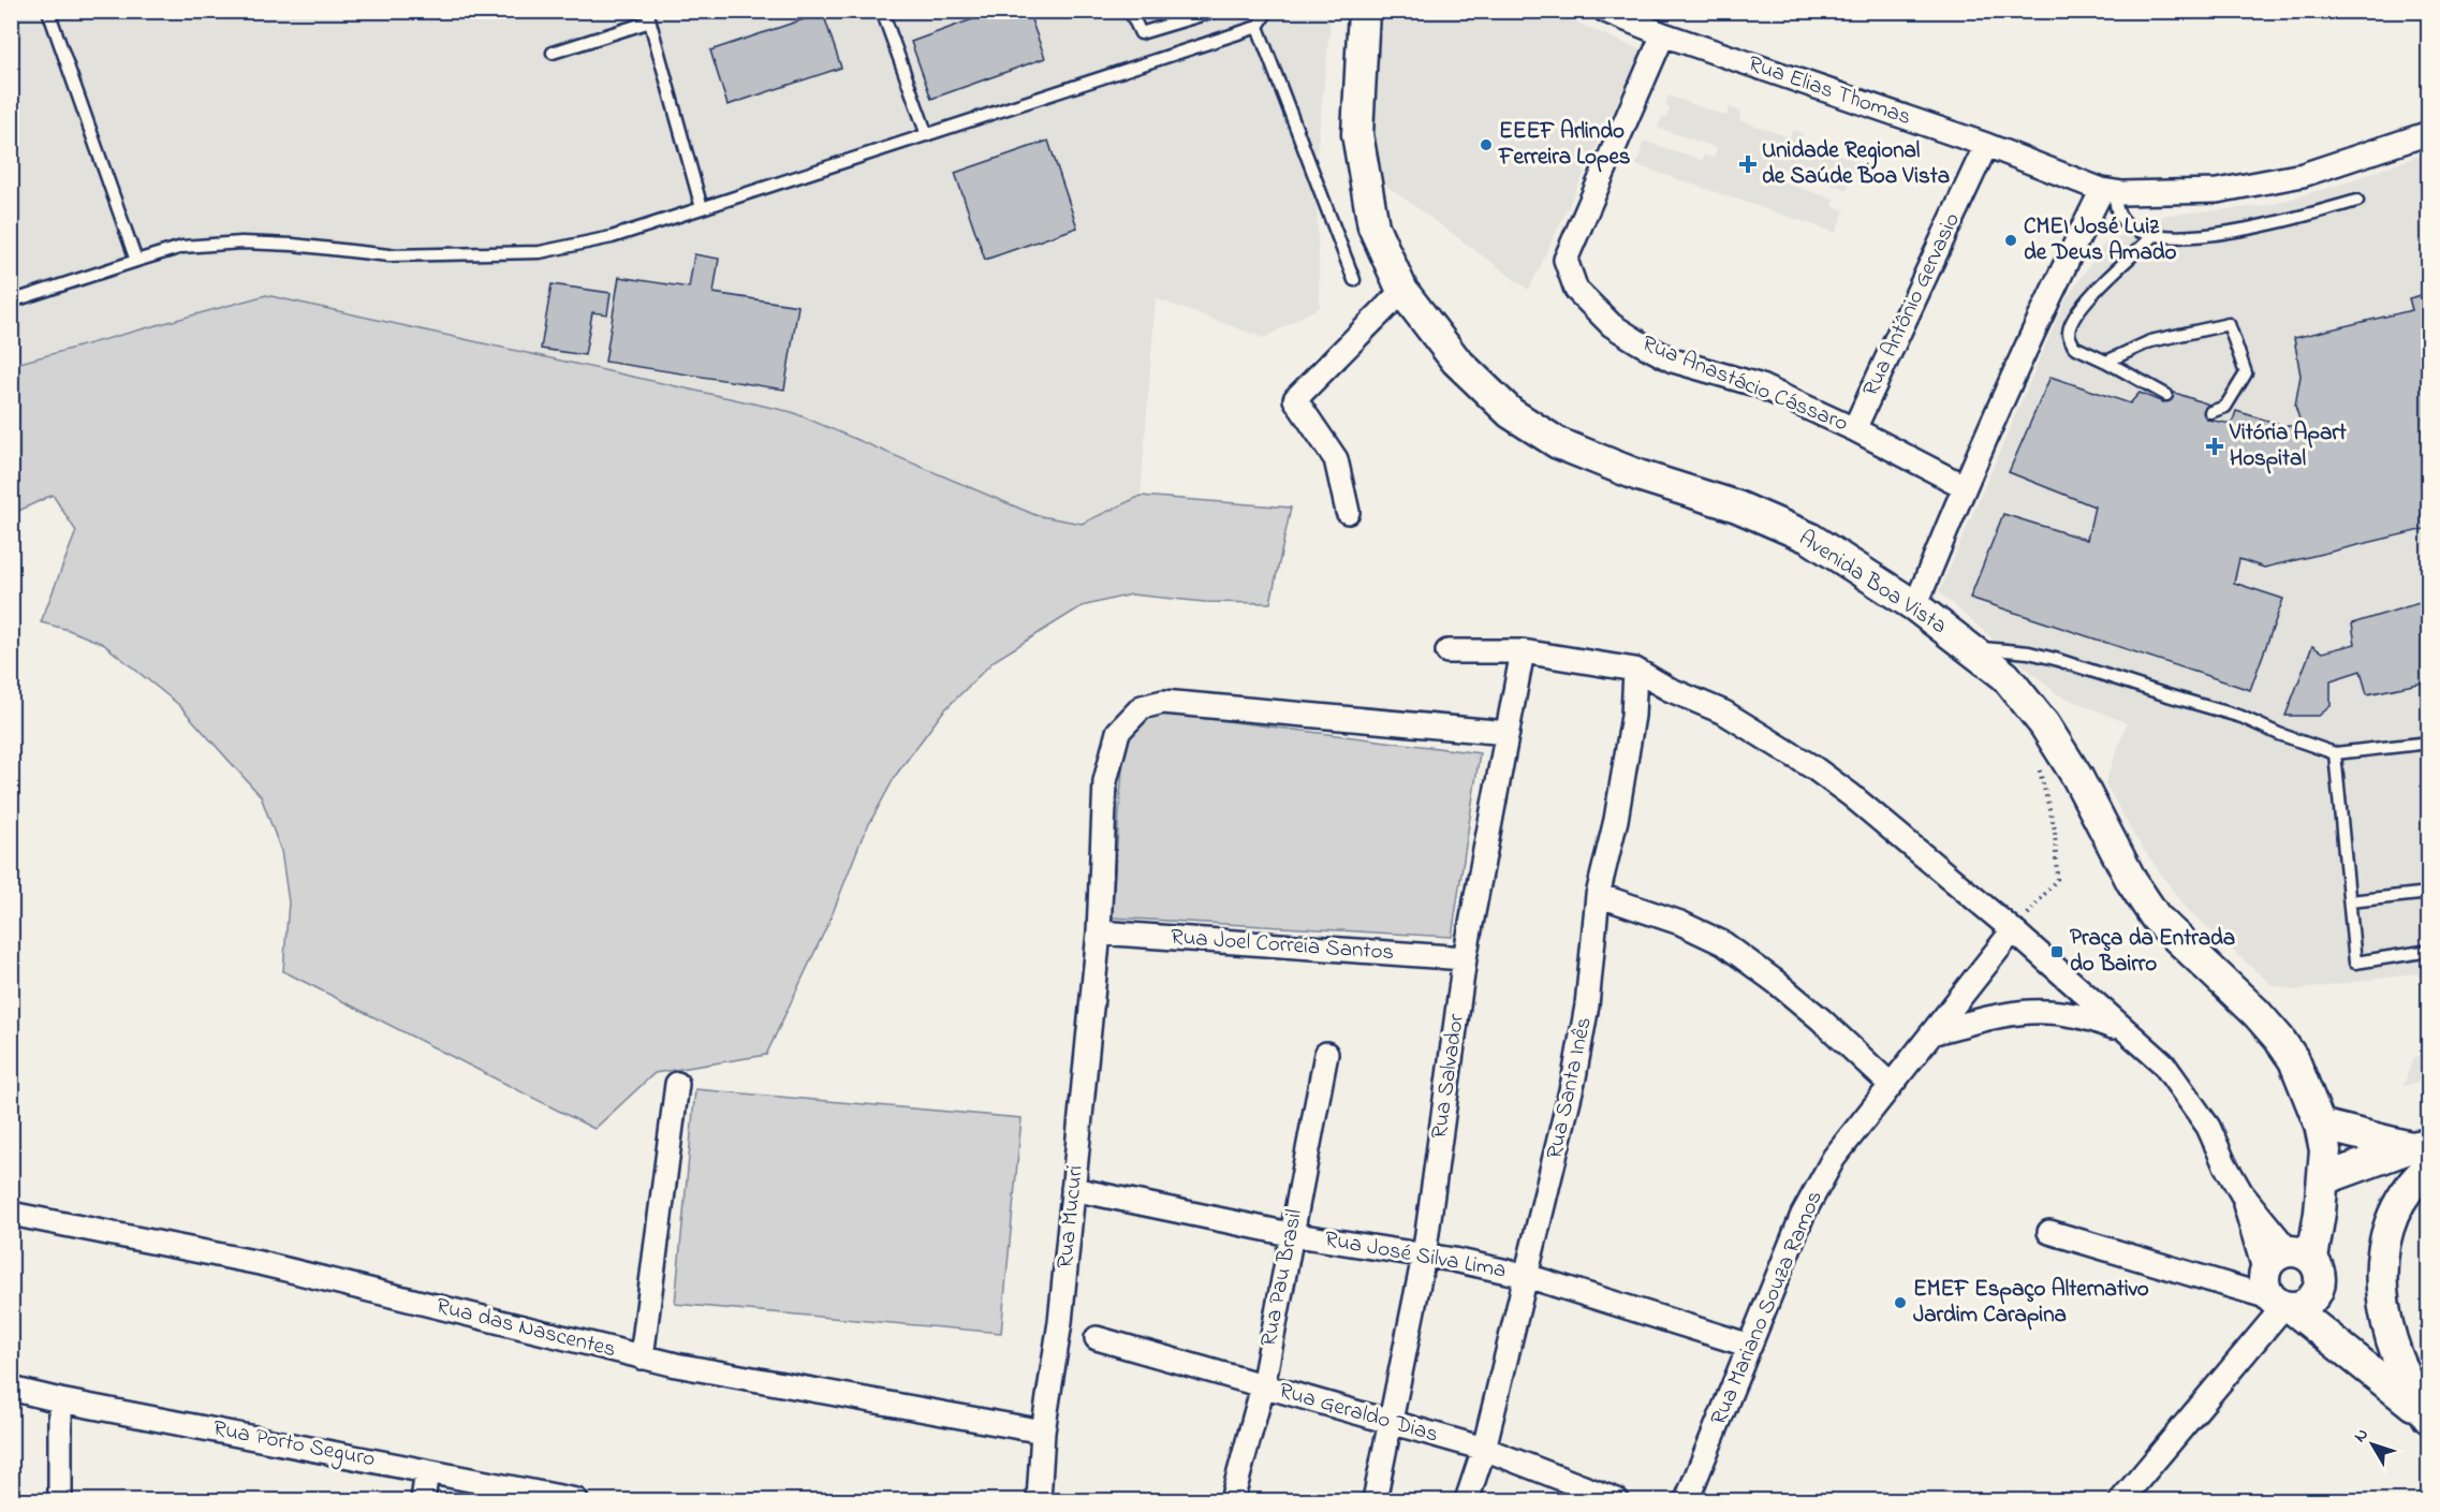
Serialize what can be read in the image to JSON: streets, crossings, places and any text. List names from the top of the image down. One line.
{"streets":{"street":["Rua Elias Thomas","Rua Antônio Gervasio","Rua Anastácio Cássaro","Avenida Boa Vista","Rua Joel Correia Santos","Rua Salvador","Rua Santa Inês","Rua Mucuri","Rua José Silva Lima","Rua Pau Brasil","Rua Mariano Souza Ramos","Rua das Nascentes","Rua Geraldo Dias","Rua Porto Seguro"]},"crossings":[["Rua Elias Thomas","Rua Antônio Gervasio"],["Rua Elias Thomas","Rua Anastácio Cássaro"],["Rua Antônio Gervasio","Rua Anastácio Cássaro"],["Rua Joel Correia Santos","Rua Salvador"],["Rua Joel Correia Santos","Rua Mucuri"],["Rua Salvador","Rua Mucuri"],["Rua Salvador","Rua José Silva Lima"],["Rua Salvador","Rua Geraldo Dias"],["Rua Santa Inês","Rua José Silva Lima"],["Rua Santa Inês","Rua Geraldo Dias"],["Rua Mucuri","Rua José Silva Lima"],["Rua Mucuri","Rua das Nascentes"],["Rua José Silva Lima","Rua Pau Brasil"],["Rua José Silva Lima","Rua Mariano Souza Ramos"],["Rua Pau Brasil","Rua Geraldo Dias"]],"places":{"other":["EEEF Arlindo Ferreira Lopes","CMEI José Luiz de Deus Amado","EMEF Espaço Alternativo Jardim Carapina"],"health":["Unidade Regional de Saúde Boa Vista","Vitória Apart Hospital"],"transit":["Praça da Entrada do Bairro"]},"north":"top left"}
